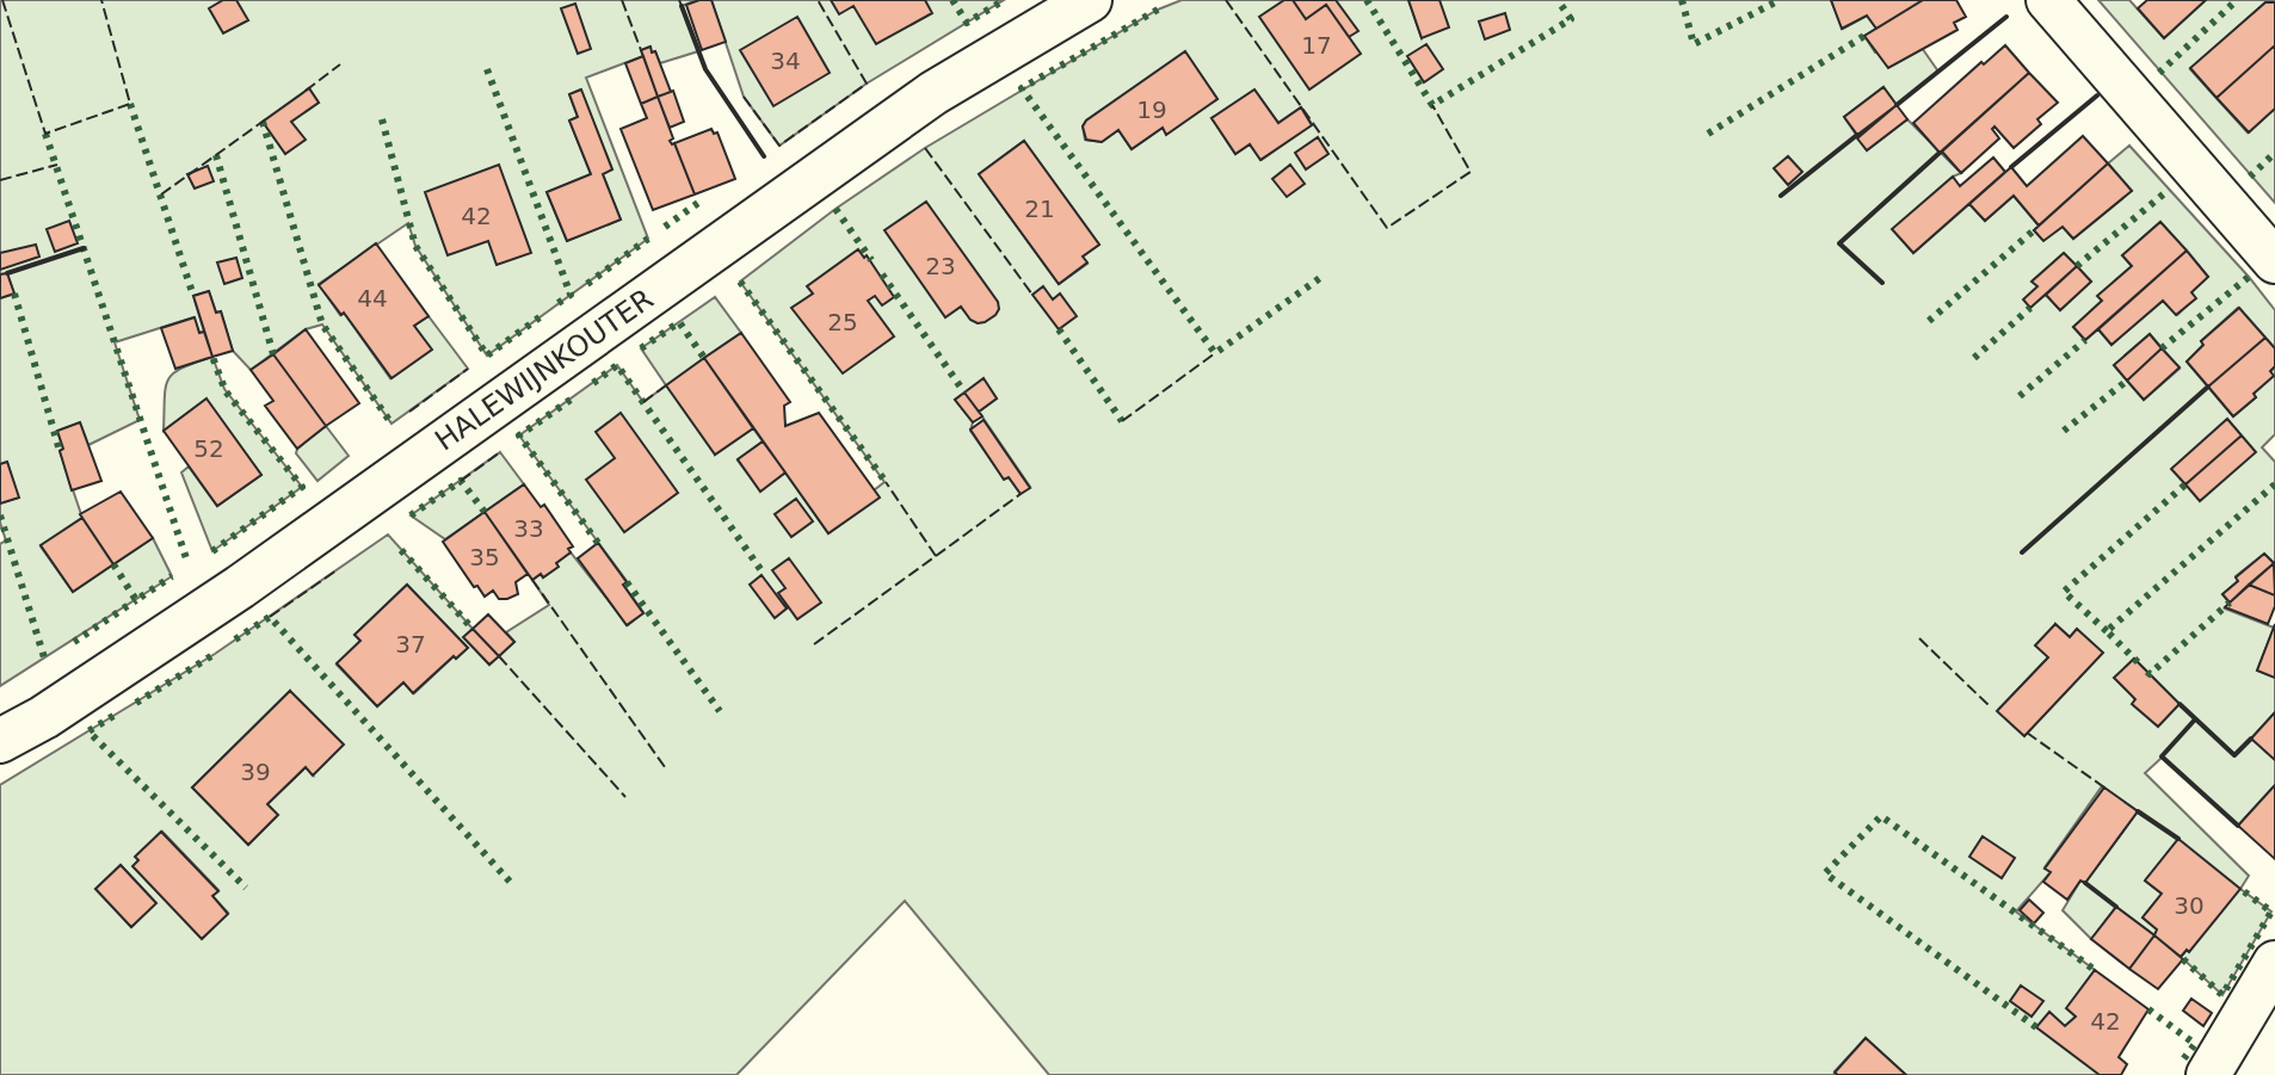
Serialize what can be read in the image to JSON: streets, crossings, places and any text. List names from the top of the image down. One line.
{"streets":{"street":["HALEWIJNKOUTER"]},"house_numbers":["17","34","19","21","42","23","44","25","52","33","35","37","39","30","42"]}
